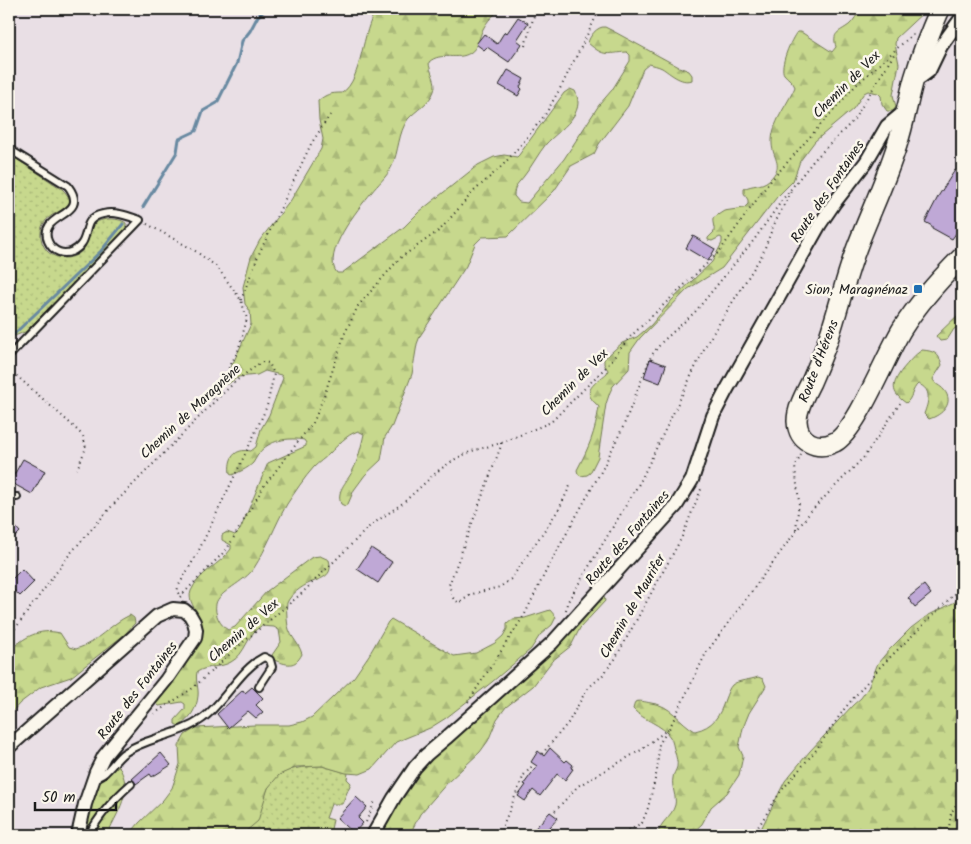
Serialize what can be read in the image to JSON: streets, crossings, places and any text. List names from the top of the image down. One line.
{"streets":{"main road":["Route d'Hérens"],"street":["Route des Fontaines"],"path":["Chemin de Vex","Chemin de Maragnène","Chemin de Maurifer"]},"crossings":[["Route des Fontaines","Route d'Hérens"]],"places":{"transit":["Sion, Maragnénaz"]},"scale_bar":"50 m"}
